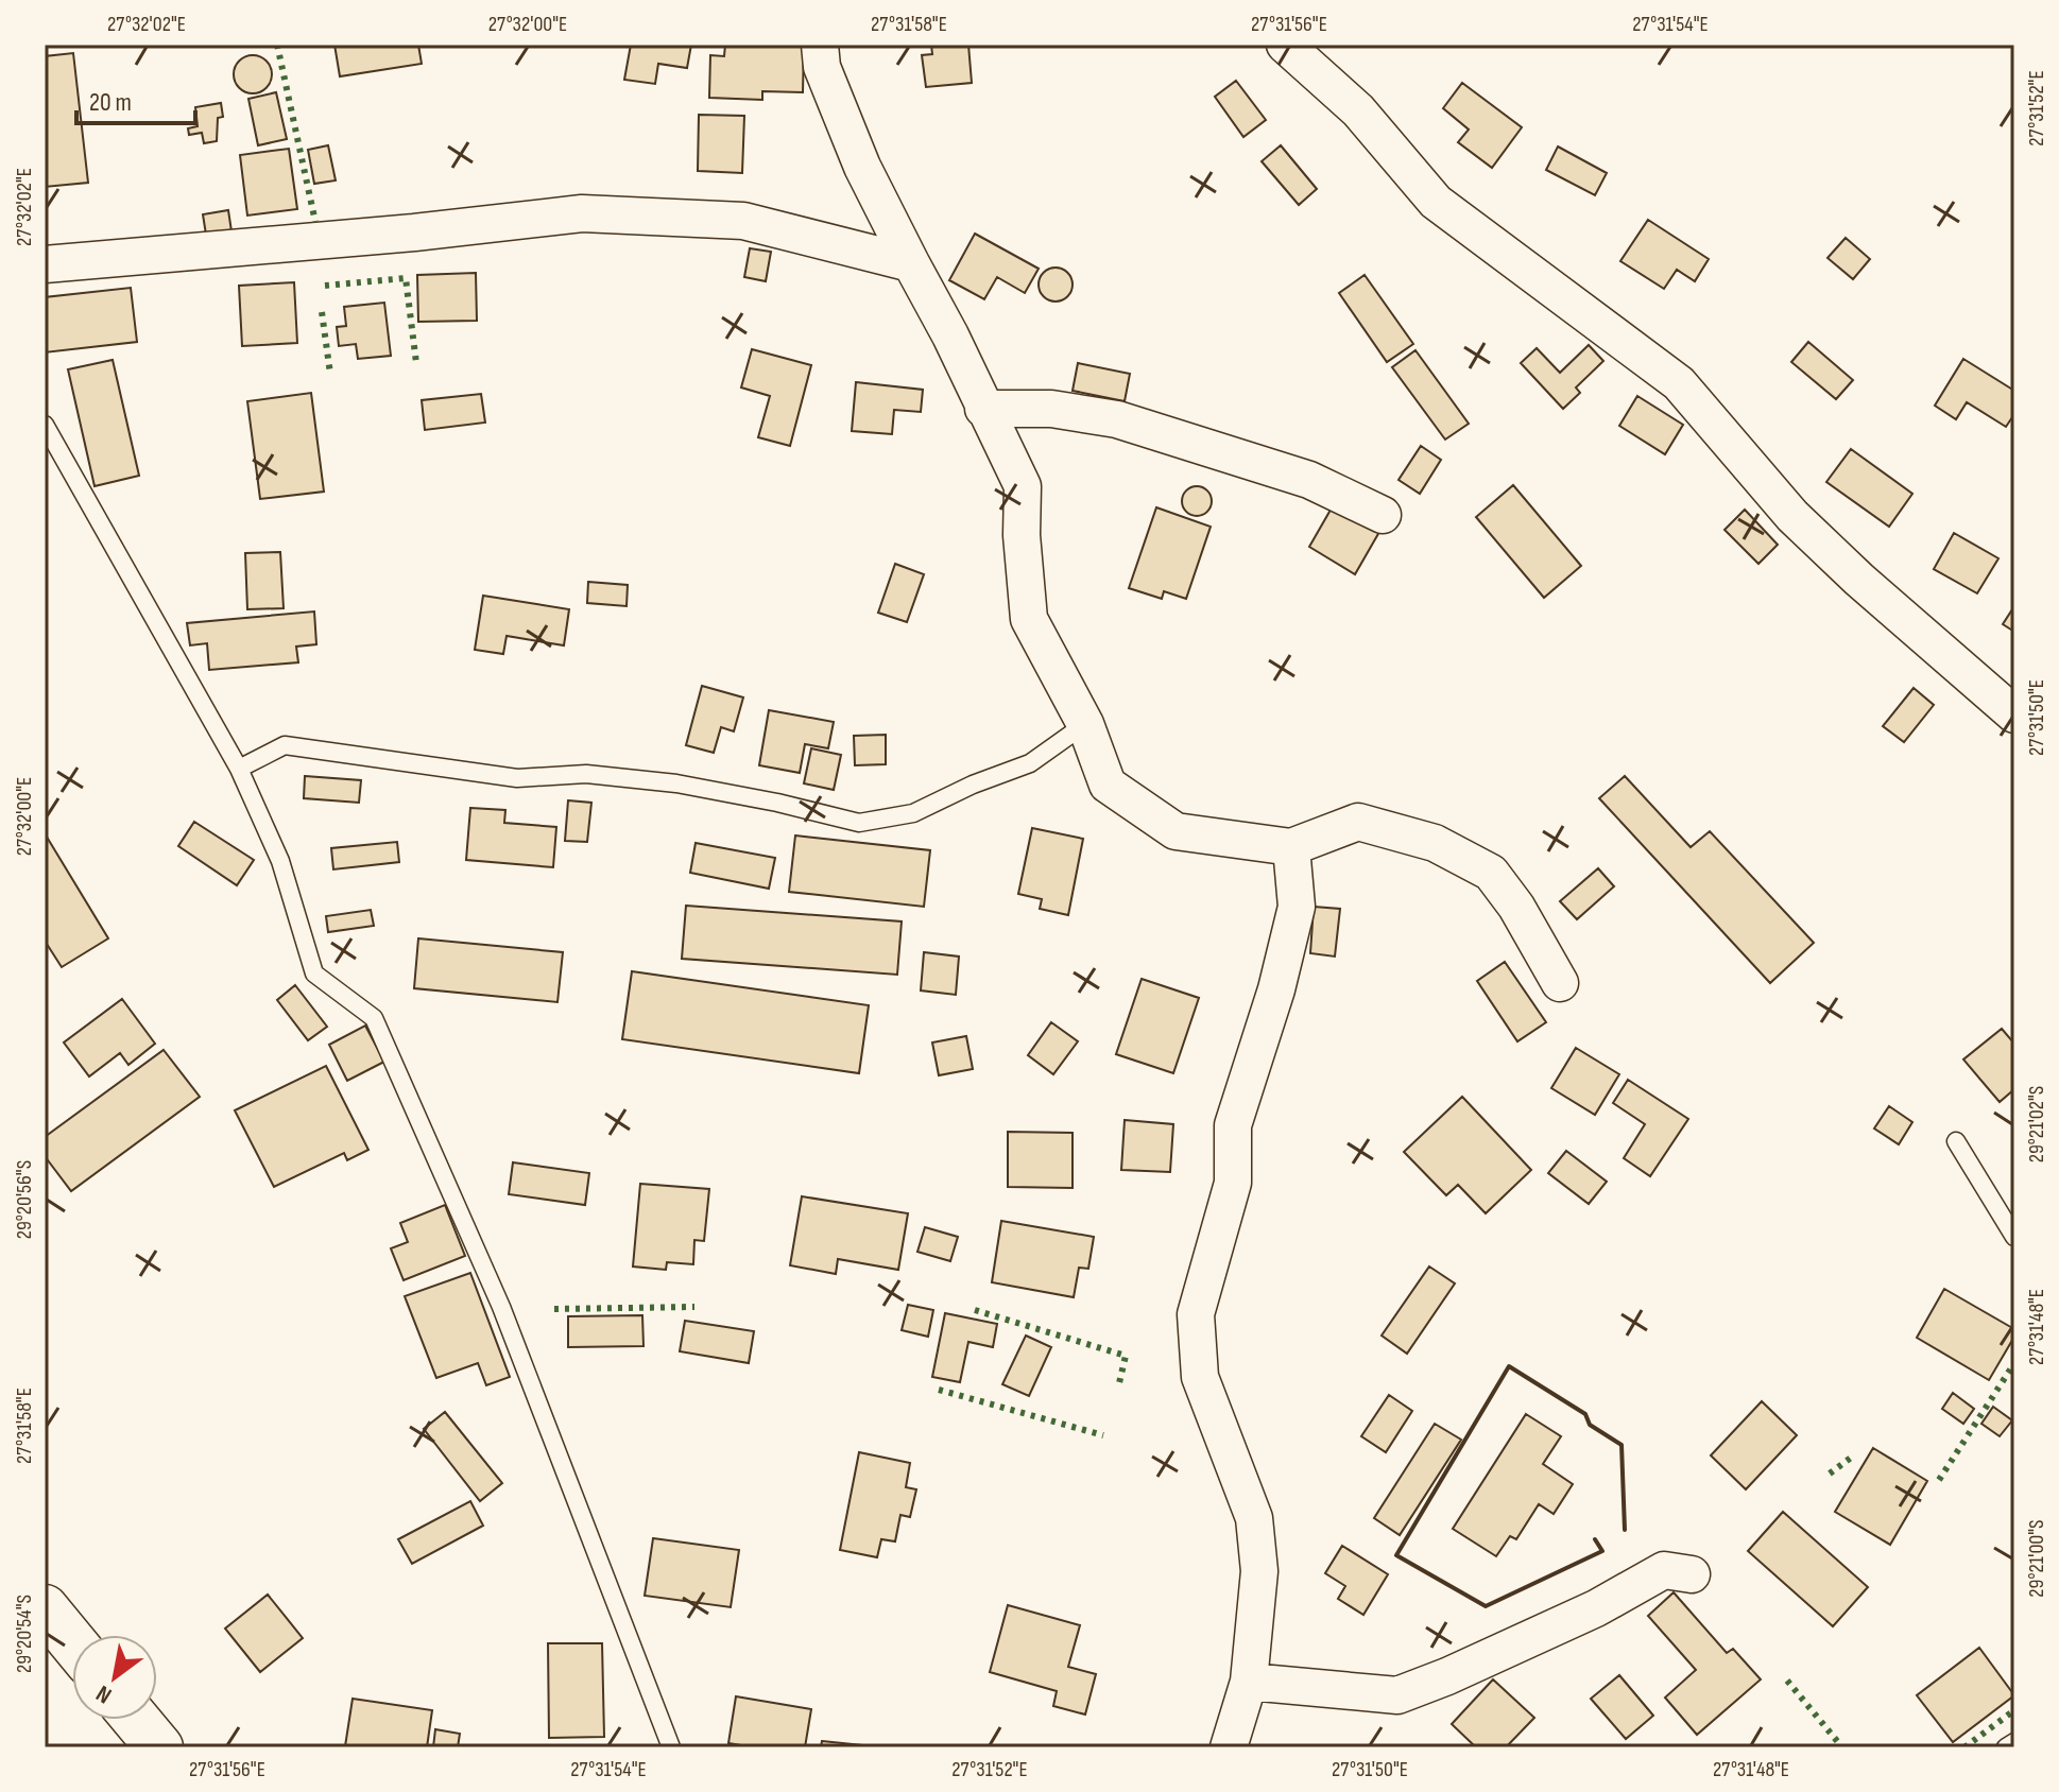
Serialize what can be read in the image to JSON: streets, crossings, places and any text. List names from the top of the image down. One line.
{"scale_bar":"20 m","north":"bottom left","coordinates":["27°32'02\"E","27°32'00\"E","27°31'58\"E","27°31'56\"E","27°31'54\"E","27°31'52\"E","27°31'50\"E","29°21'02\"S","29°20'56\"S","27°31'48\"E","29°21'00\"S","29°20'54\"S"]}
